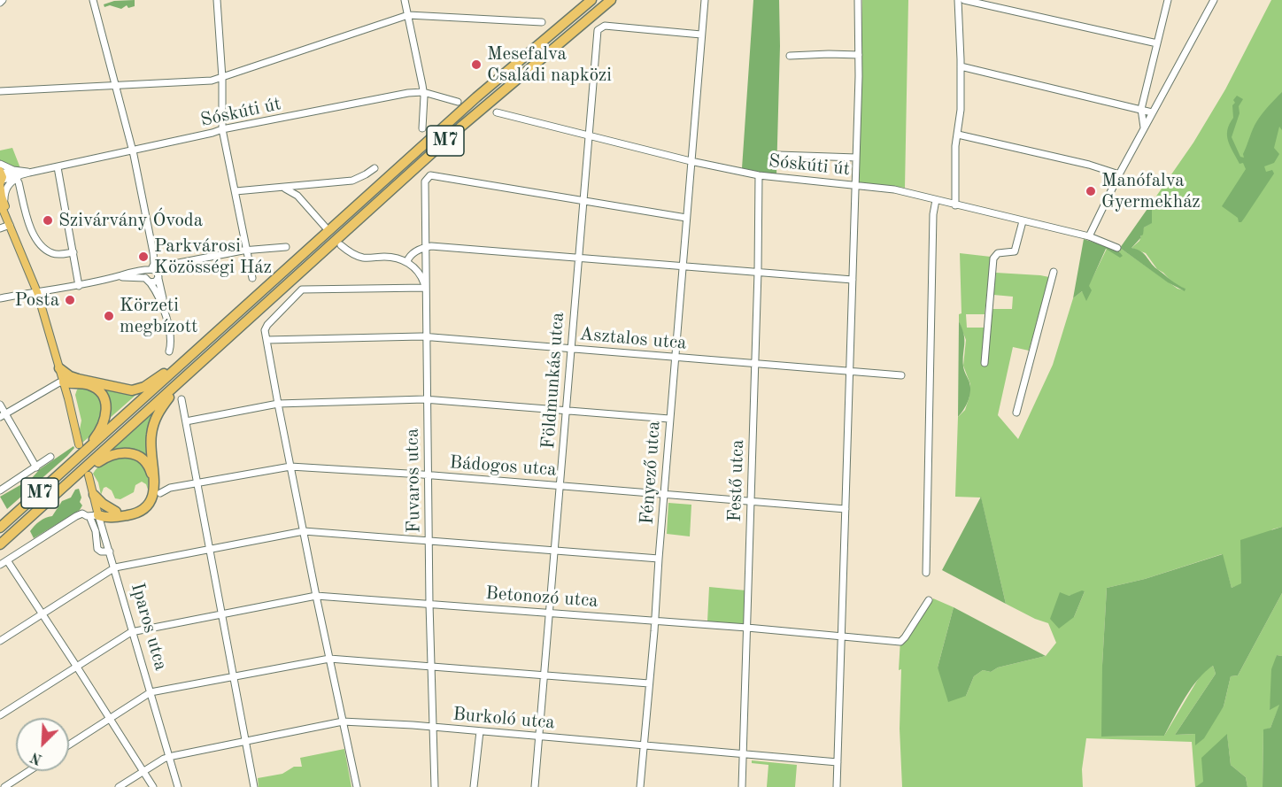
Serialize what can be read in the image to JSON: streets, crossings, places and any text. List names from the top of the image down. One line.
{"streets":{"highway":["M7"],"main road":["Iparos utca"],"street":["Sóskúti út","Asztalos utca","Földmunkás utca","Bádogos utca","Fényező utca","Fuvaros utca","Festő utca","Betonozó utca","Burkoló utca"]},"crossings":[["Sóskúti út","Földmunkás utca"],["Sóskúti út","Fényező utca"],["Sóskúti út","Festő utca"],["Asztalos utca","Földmunkás utca"],["Asztalos utca","Fényező utca"],["Asztalos utca","Fuvaros utca"],["Asztalos utca","Festő utca"],["Földmunkás utca","Bádogos utca"],["Földmunkás utca","Fényező utca"],["Földmunkás utca","Fuvaros utca"],["Földmunkás utca","Betonozó utca"],["Földmunkás utca","Burkoló utca"],["Bádogos utca","Fényező utca"],["Bádogos utca","Fuvaros utca"],["Bádogos utca","Festő utca"],["Fényező utca","Betonozó utca"],["Fényező utca","Burkoló utca"],["Fuvaros utca","Betonozó utca"],["Fuvaros utca","Burkoló utca"],["Festő utca","Betonozó utca"],["Festő utca","Burkoló utca"],["Betonozó utca","Iparos utca"],["Iparos utca","Burkoló utca"]],"places":["Mesefalva Családi napközi","Manófalva Gyermekház","Szivárvány Óvoda","Parkvárosi Közösségi Ház","Posta","Körzeti megbízott"],"north":"bottom left"}
